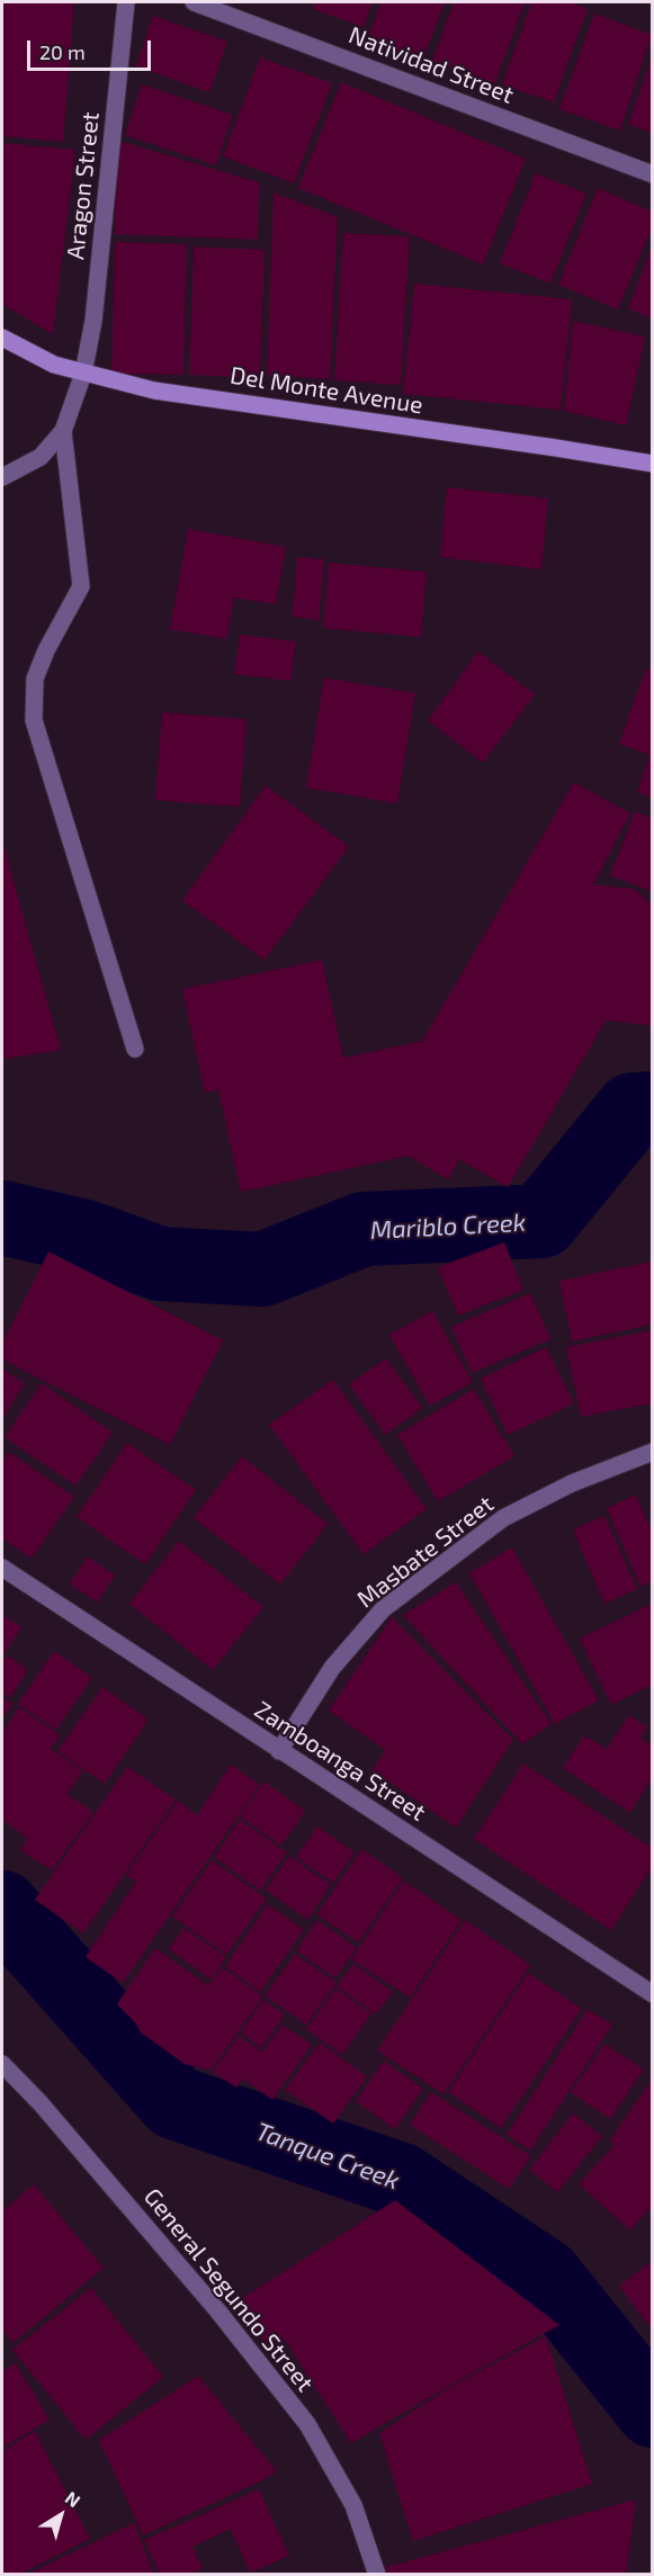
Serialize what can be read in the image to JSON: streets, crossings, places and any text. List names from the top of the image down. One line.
{"streets":{"main road":["Del Monte Avenue"],"street":["Natividad Street","Aragon Street","Masbate Street","Zamboanga Street","General Segundo Street"]},"crossings":[["Aragon Street","Del Monte Avenue"],["Masbate Street","Zamboanga Street"]],"water":["Mariblo Creek","Tanque Creek"],"scale_bar":"20 m","north":"top right"}
